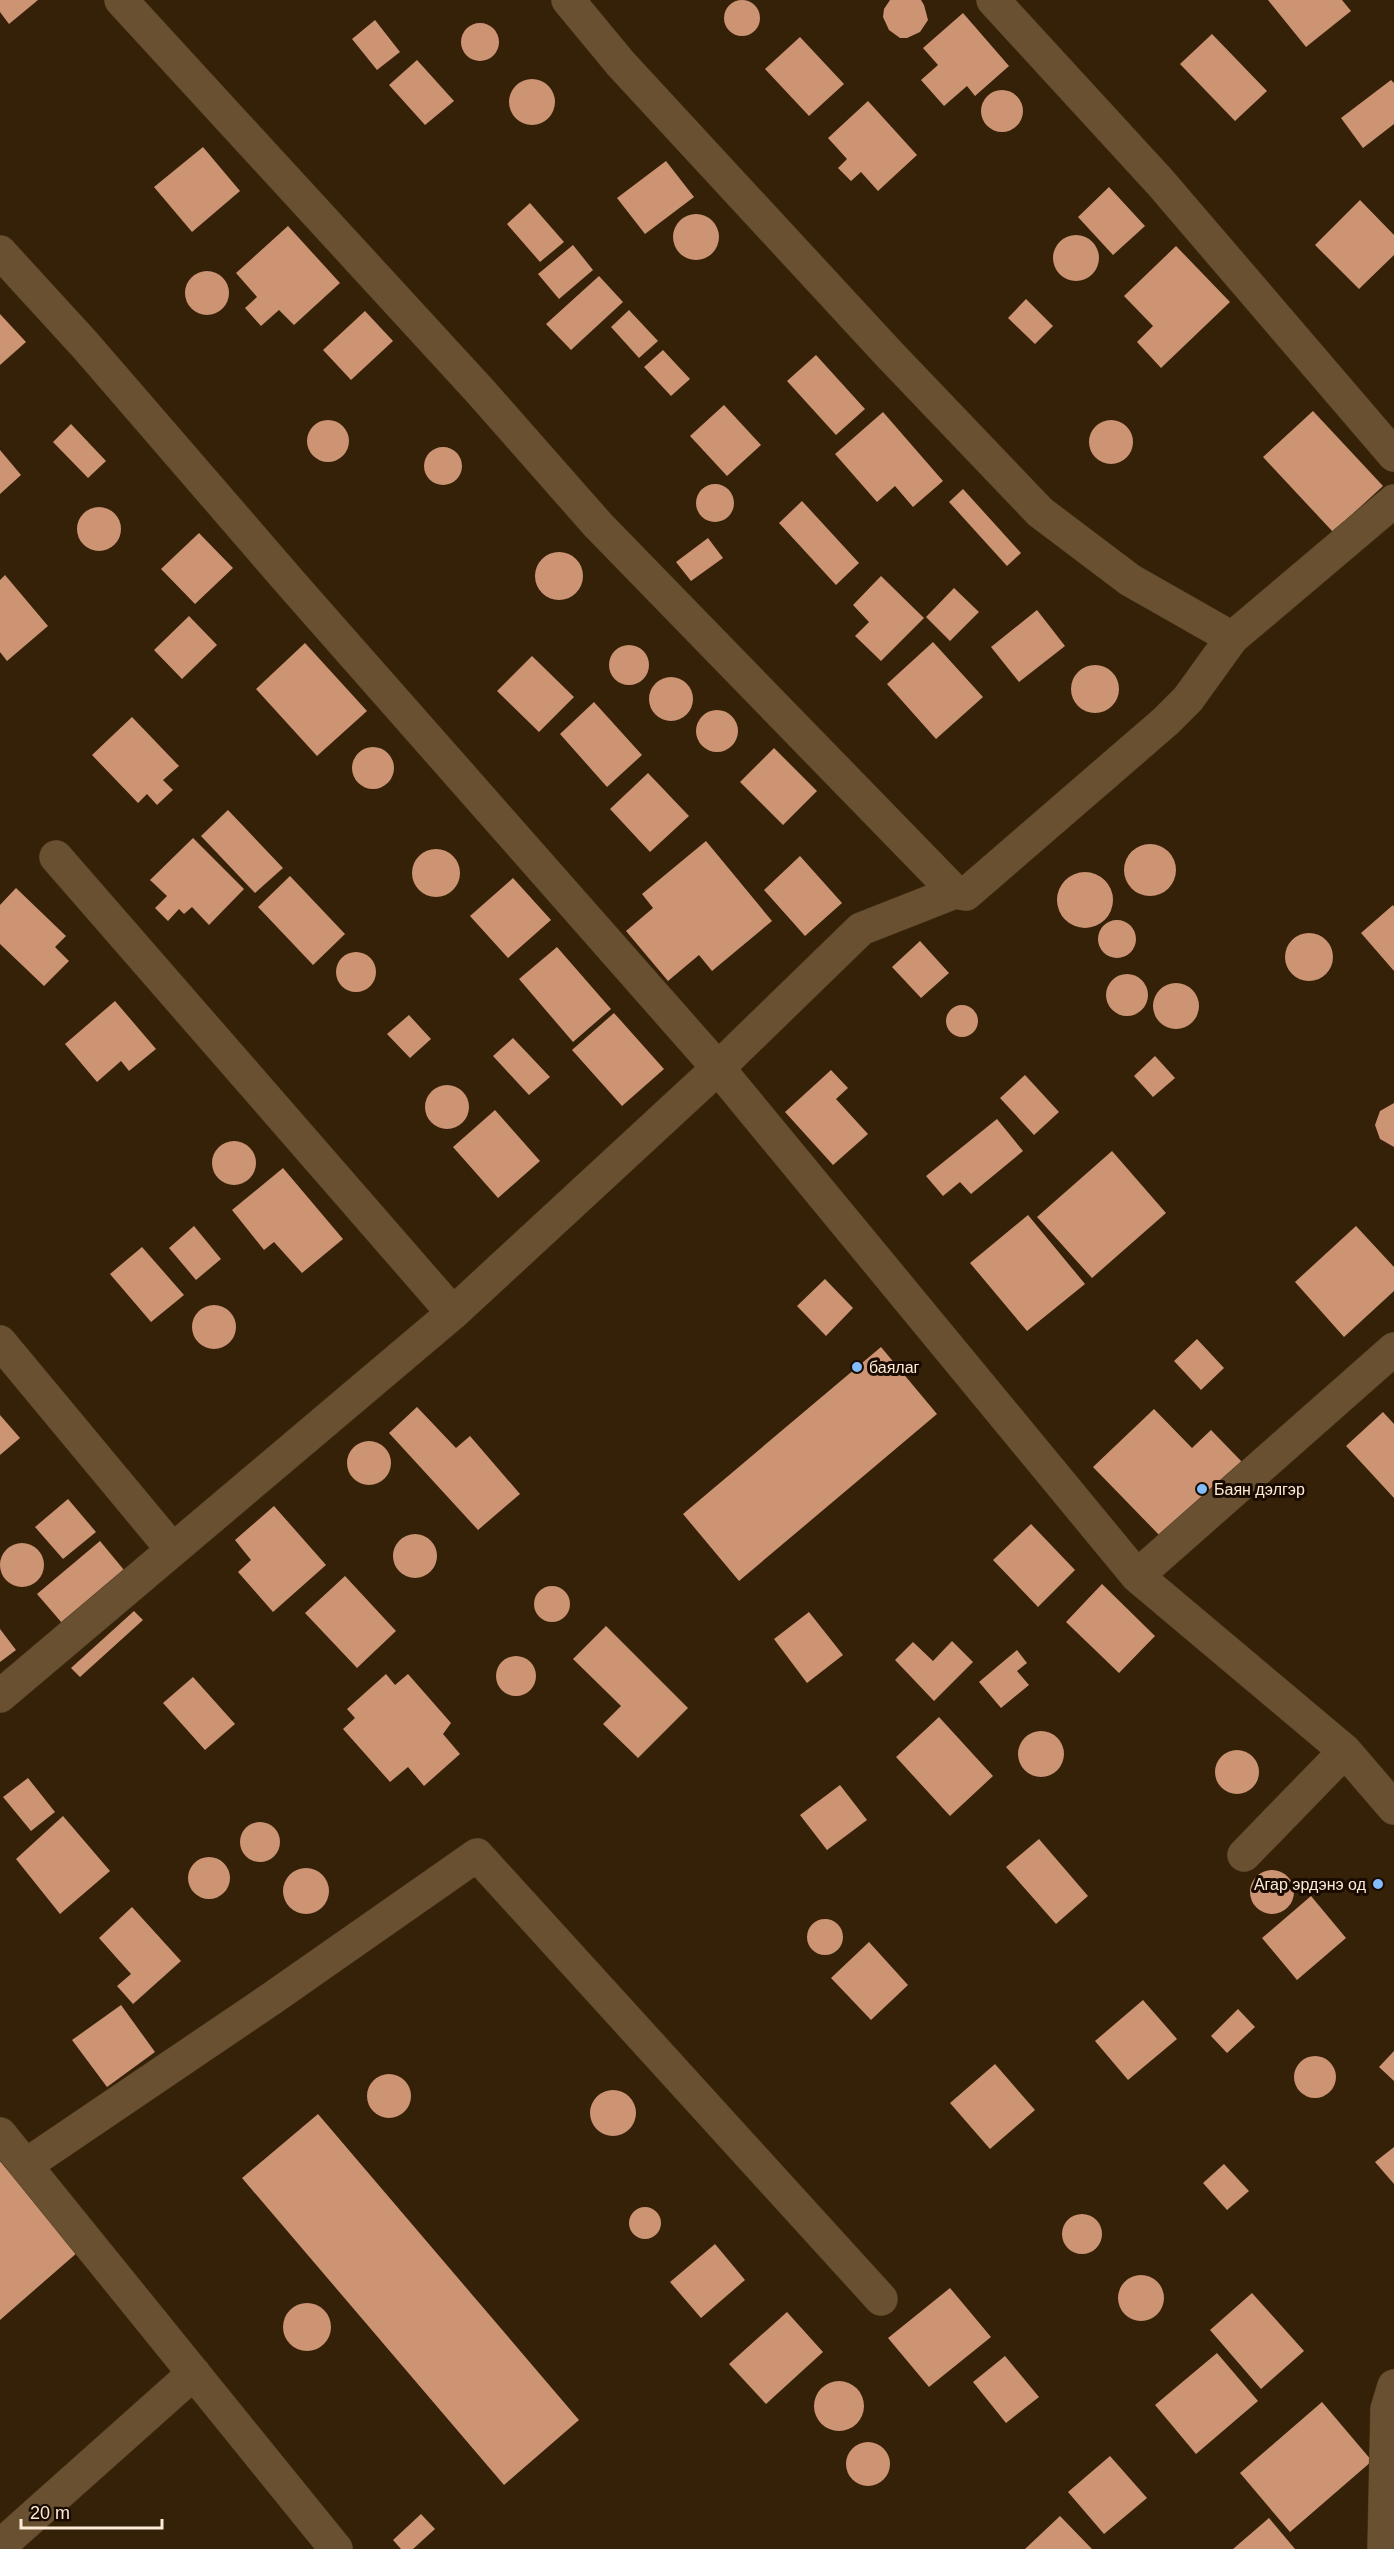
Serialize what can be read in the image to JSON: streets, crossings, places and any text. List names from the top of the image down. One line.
{"places":["баялаг","Баян дэлгэр","Агар эрдэнэ од"],"scale_bar":"20 m"}
